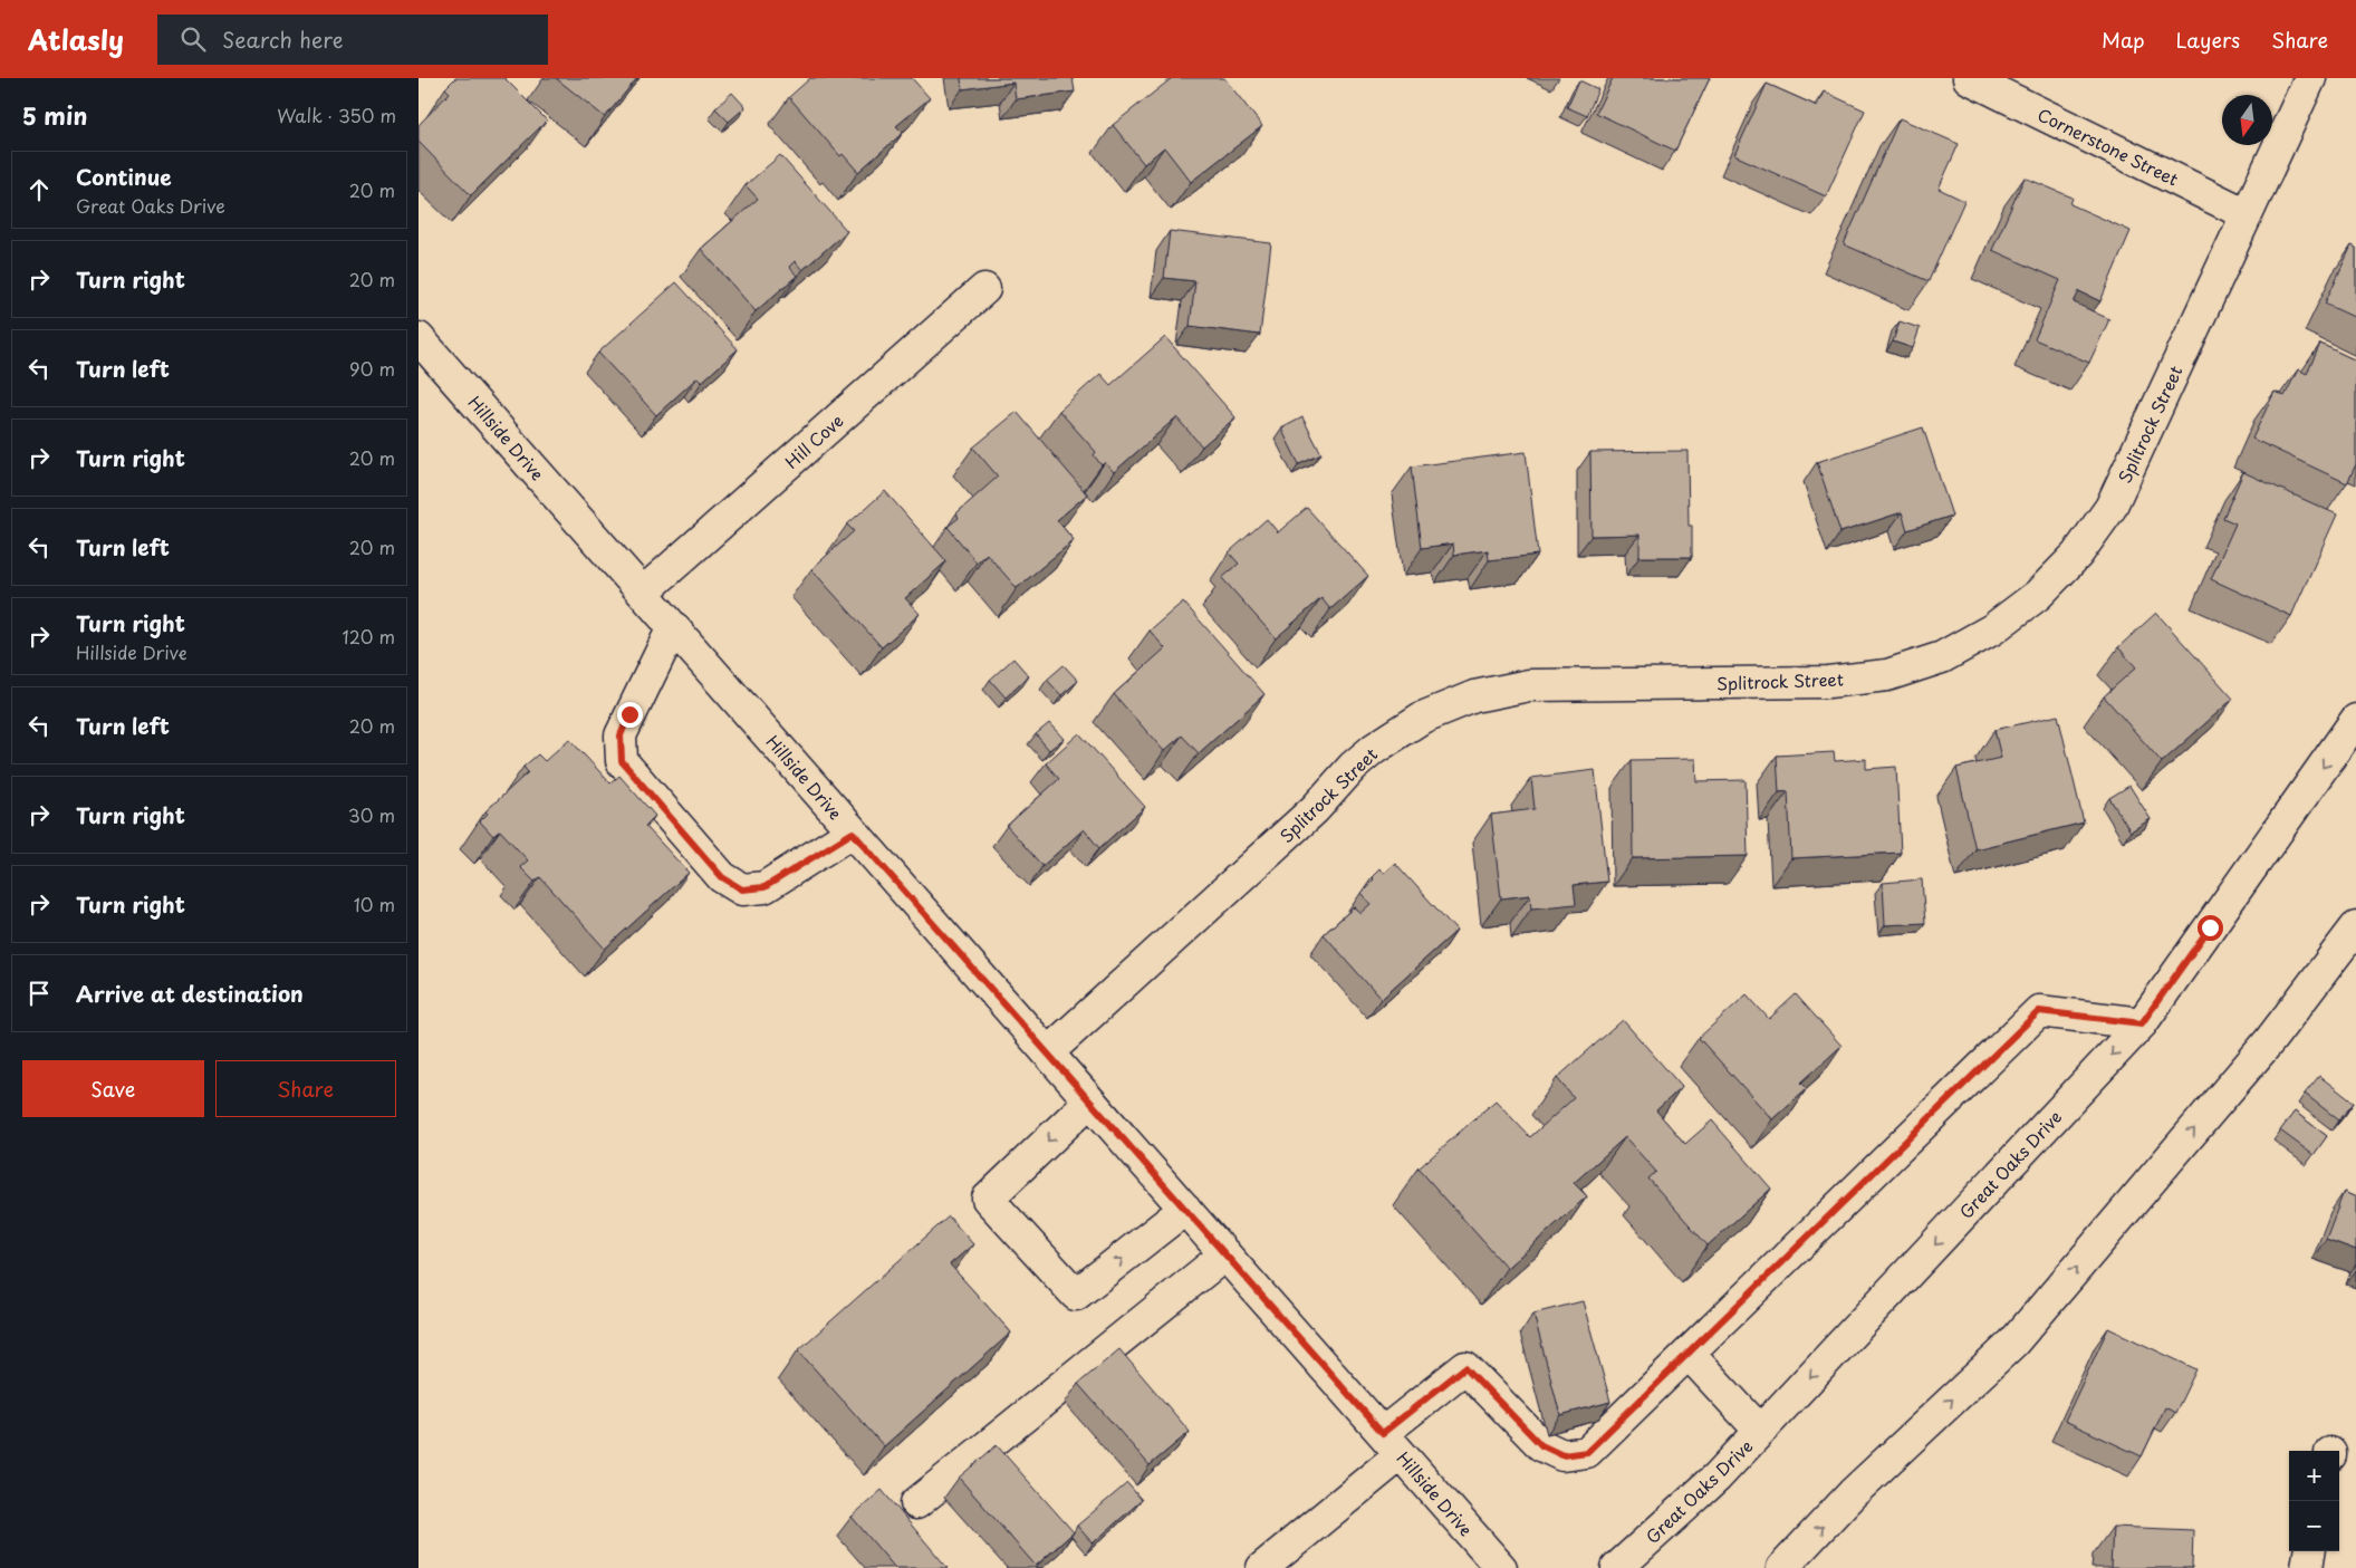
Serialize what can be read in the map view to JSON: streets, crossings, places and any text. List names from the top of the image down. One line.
{"streets":{"street":["Cornerstone Street","Splitrock Street","Hillside Drive","Hill Cove","Great Oaks Drive"]},"crossings":[["Cornerstone Street","Splitrock Street"],["Splitrock Street","Hillside Drive"],["Hillside Drive","Hill Cove"]],"north":"bottom","page":{"header":"Atlasly","search":"Search here","nav":["Map","Layers","Share"],"heading":["5 min","Walk · 350 m"],"list":[["Continue","Great Oaks Drive","20 m"],["Turn right","20 m"],["Turn left","90 m"],["Turn right","20 m"],["Turn left","20 m"],["Turn right","Hillside Drive","120 m"],["Turn left","20 m"],["Turn right","30 m"],["Turn right","10 m"],"Arrive at destination"],"buttons":["Save","Share"],"map_buttons":["+","−"]}}
